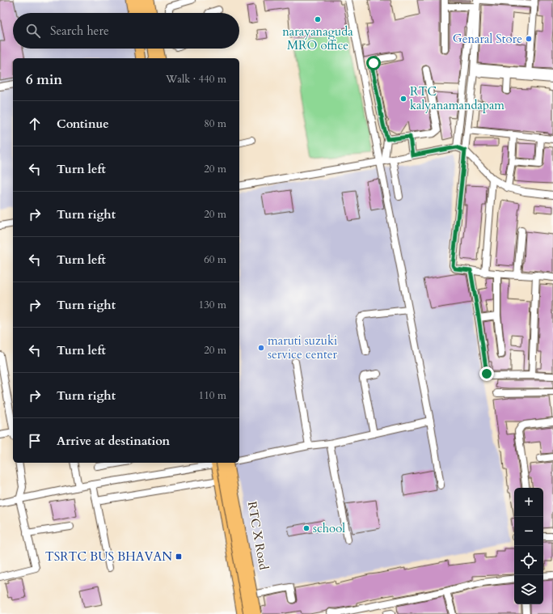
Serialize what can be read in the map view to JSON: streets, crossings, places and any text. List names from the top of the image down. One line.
{"streets":{"main road":["RTC X Road"]},"places":{"other":["narayanaguda MRO office","Genaral Store","RTC kalyanamandapam","maruti suzuki service center","school"],"transit":["TSRTC BUS BHAVAN"]},"page":{"search":"Search here","heading":["6 min","Walk · 440 m"],"list":[["Continue","80 m"],["Turn left","20 m"],["Turn right","20 m"],["Turn left","60 m"],["Turn right","130 m"],["Turn left","20 m"],["Turn right","110 m"],"Arrive at destination"],"map_buttons":["+","−"]}}
